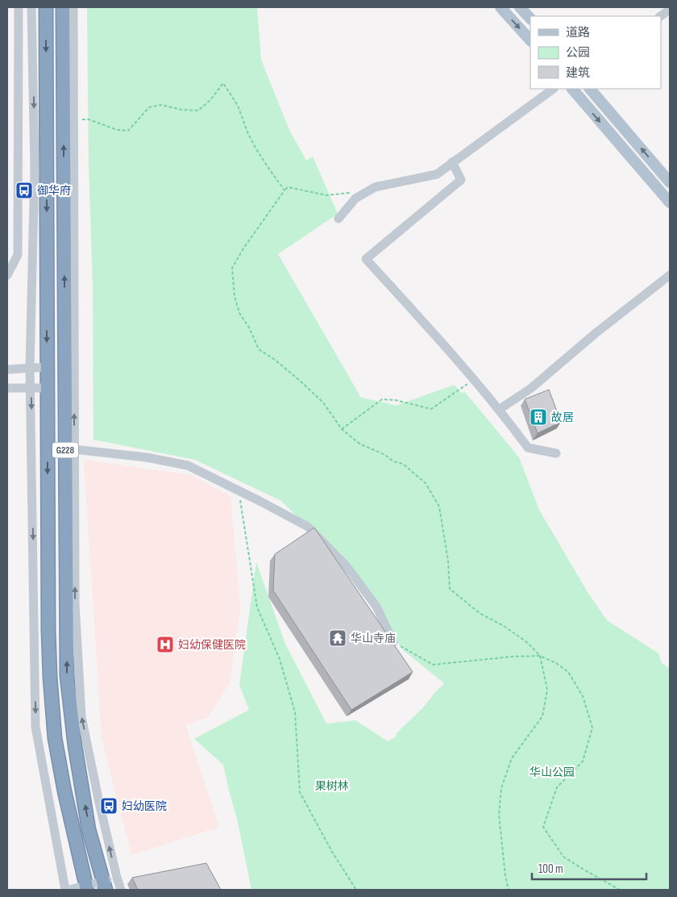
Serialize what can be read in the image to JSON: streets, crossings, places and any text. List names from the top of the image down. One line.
{"streets":{"highway":["G228"]},"parks":["华山公园","果树林"],"places":{"bus stop":["御华府","妇幼医院"],"building":["故居"],"temple":["华山寺庙"],"hospital":["妇幼保健医院"]},"legend":["道路","公园","建筑"],"scale_bar":"100 m"}
